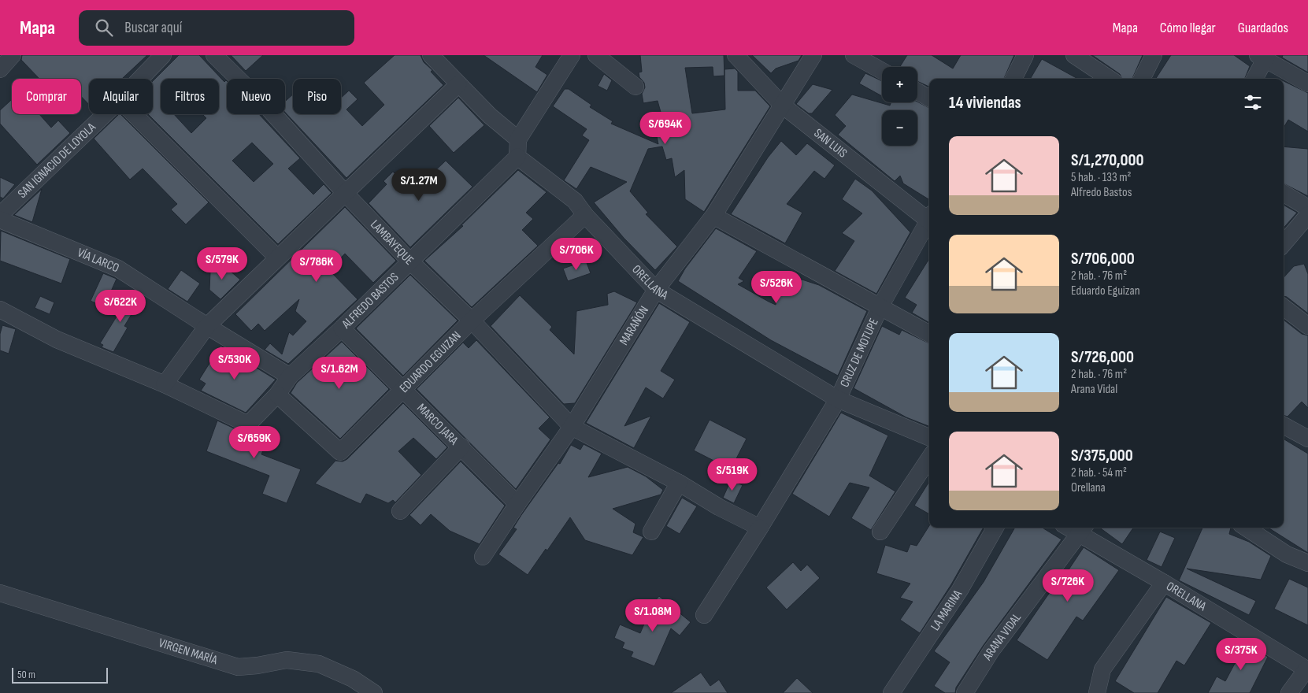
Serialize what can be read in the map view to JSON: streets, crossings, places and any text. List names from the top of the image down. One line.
{"streets":{"street":["SAN LUIS","SAN IGNACIO DE LOYOLA","LAMBAYEQUE","VÍA LARCO","ORELLANA","ALFREDO BASTOS","MARAÑÓN","CRUZ DE MOTUPE","EDUARDO EGUIZAN","MARCO JARA","LA MARINA","ARANA VIDAL","VIRGEN MARÍA"]},"crossings":[["SAN LUIS","MARAÑÓN"],["LAMBAYEQUE","ALFREDO BASTOS"],["LAMBAYEQUE","MARAÑÓN"],["LAMBAYEQUE","CRUZ DE MOTUPE"],["LAMBAYEQUE","EDUARDO EGUIZAN"],["VÍA LARCO","ALFREDO BASTOS"],["ORELLANA","ALFREDO BASTOS"],["ORELLANA","MARAÑÓN"],["ORELLANA","CRUZ DE MOTUPE"],["ORELLANA","EDUARDO EGUIZAN"],["ORELLANA","ARANA VIDAL"],["ALFREDO BASTOS","EDUARDO EGUIZAN"],["ALFREDO BASTOS","MARCO JARA"],["MARAÑÓN","MARCO JARA"],["EDUARDO EGUIZAN","MARCO JARA"]],"scale_bar":"50 m","page":{"header":"Mapa","search":"Buscar aquí","nav":["Mapa","Cómo llegar","Guardados"],"map_buttons":["+","−"],"chip":["Comprar","Alquilar","Filtros","Nuevo","Piso"],"heading":"14 viviendas","price":["S/694K","S/1.27M","S/706K","S/579K","S/786K","S/526K","S/622K","S/530K","S/1.62M","S/659K","S/519K","S/726K","S/1.08M","S/375K"],"list":[{"name":"S/1,270,000","note":"5 hab. · 133 m² · Alfredo Bastos"},{"name":"S/706,000","note":"2 hab. · 76 m² · Eduardo Eguizan"},{"name":"S/726,000","note":"2 hab. · 76 m² · Arana Vidal"},{"name":"S/375,000","note":"2 hab. · 54 m² · Orellana"}],"scale":"50 m"}}
